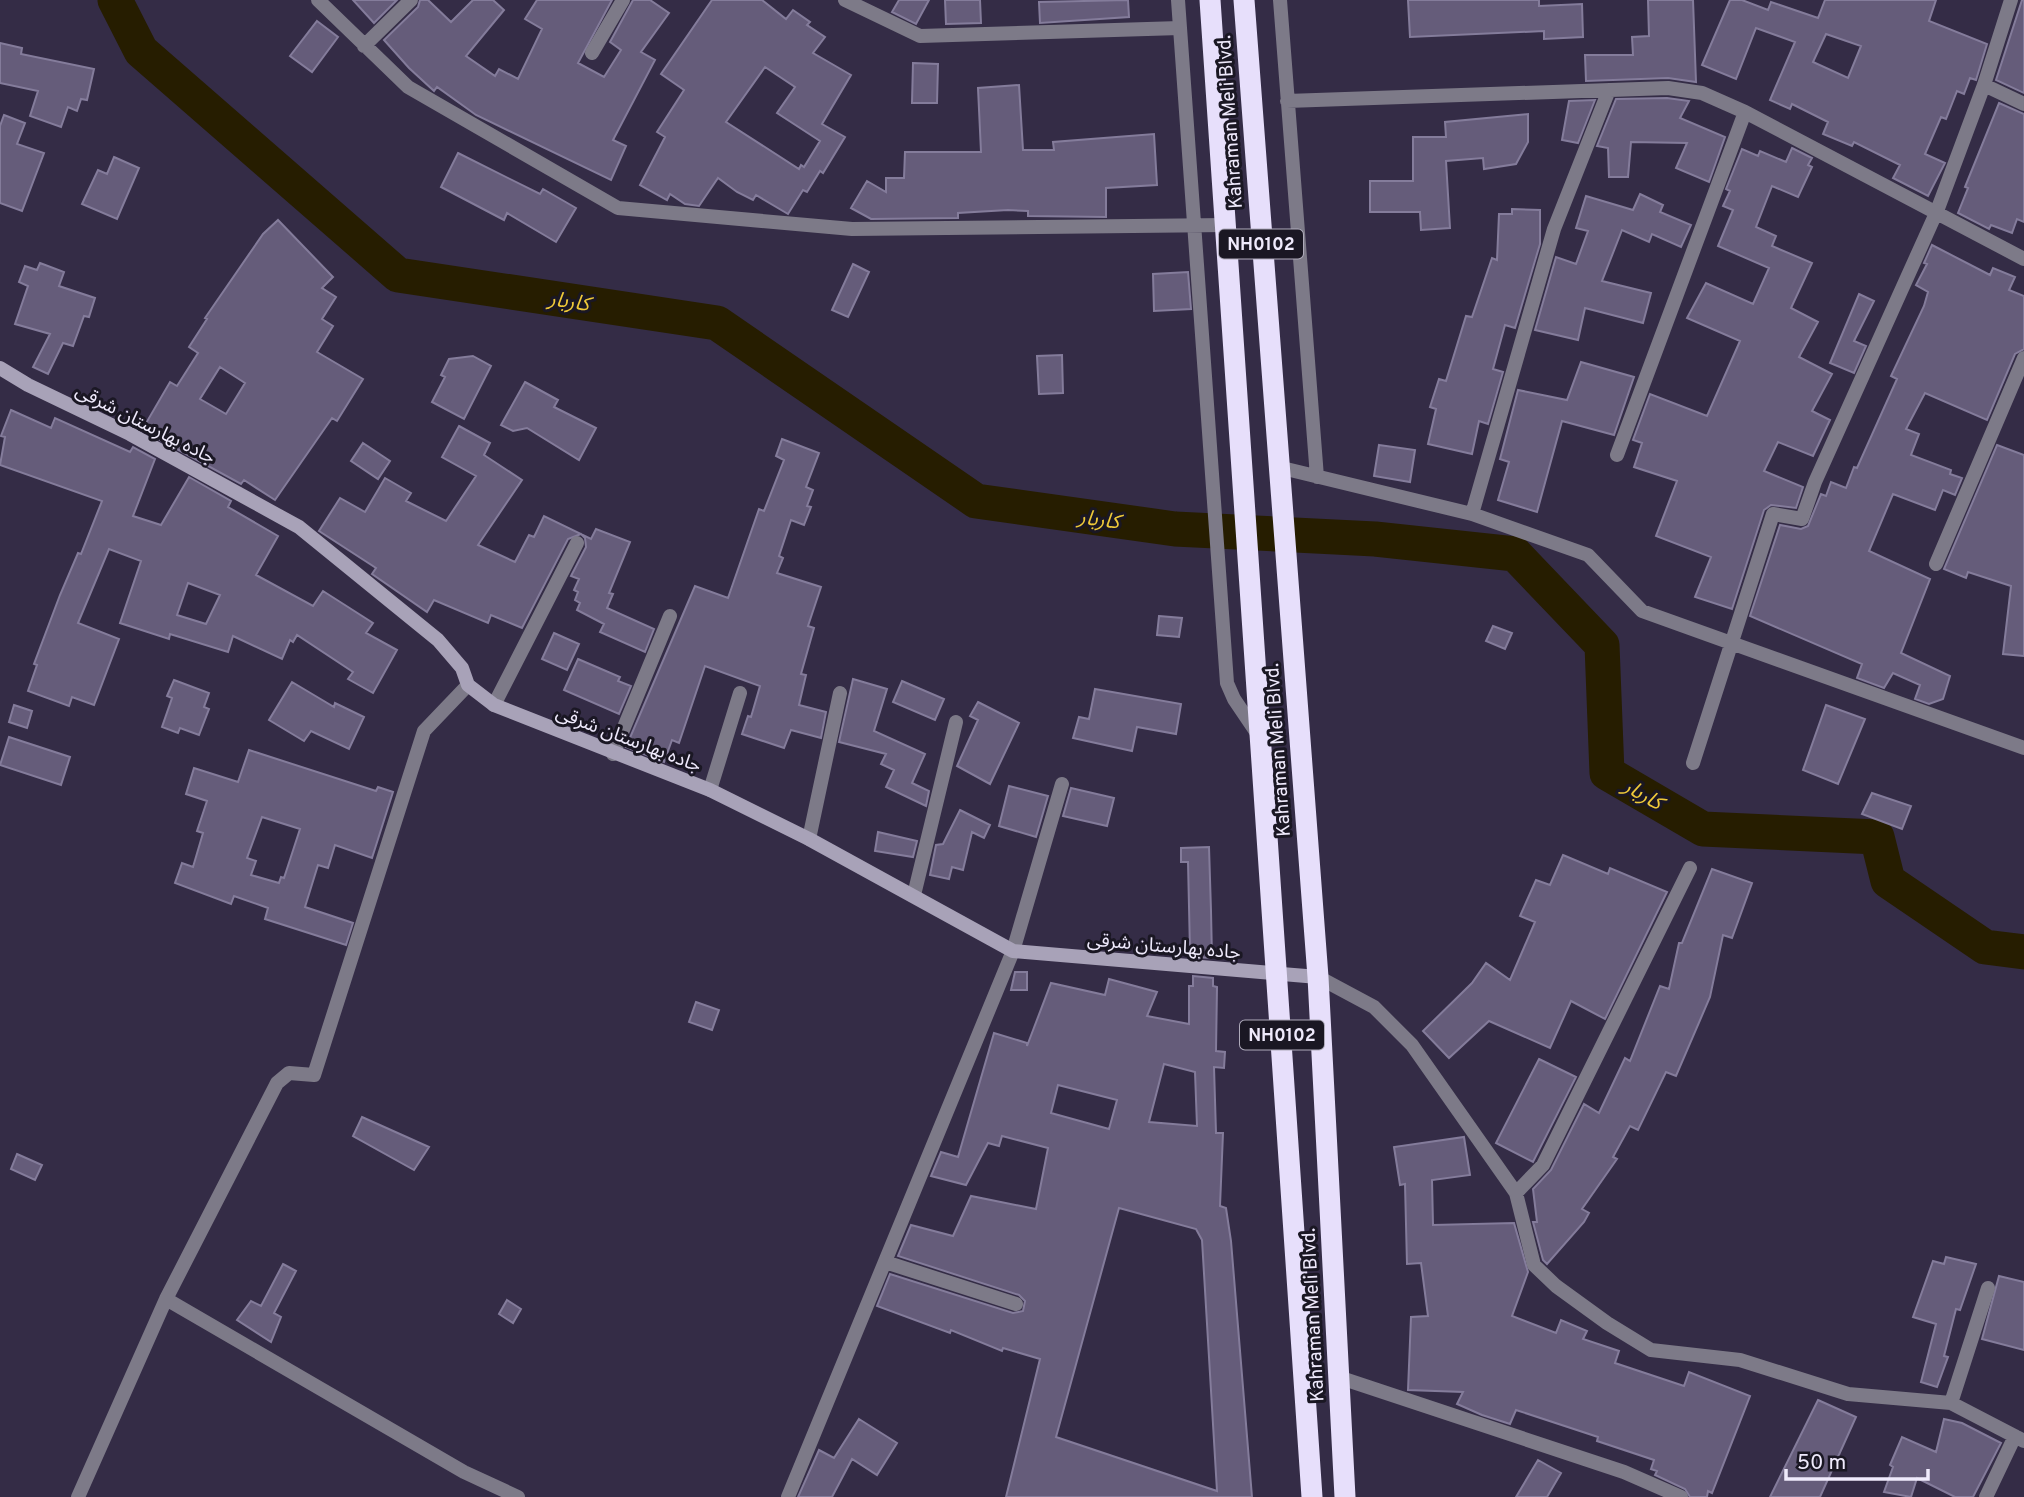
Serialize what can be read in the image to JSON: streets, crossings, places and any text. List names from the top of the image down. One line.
{"streets":{"highway":["Kahraman Meli Blvd.","NH0102"],"street":["جاده بهارستان شرقی"]},"crossings":[["Kahraman Meli Blvd.","جاده بهارستان شرقی"]],"water":["کاربار"],"scale_bar":"50 m"}
